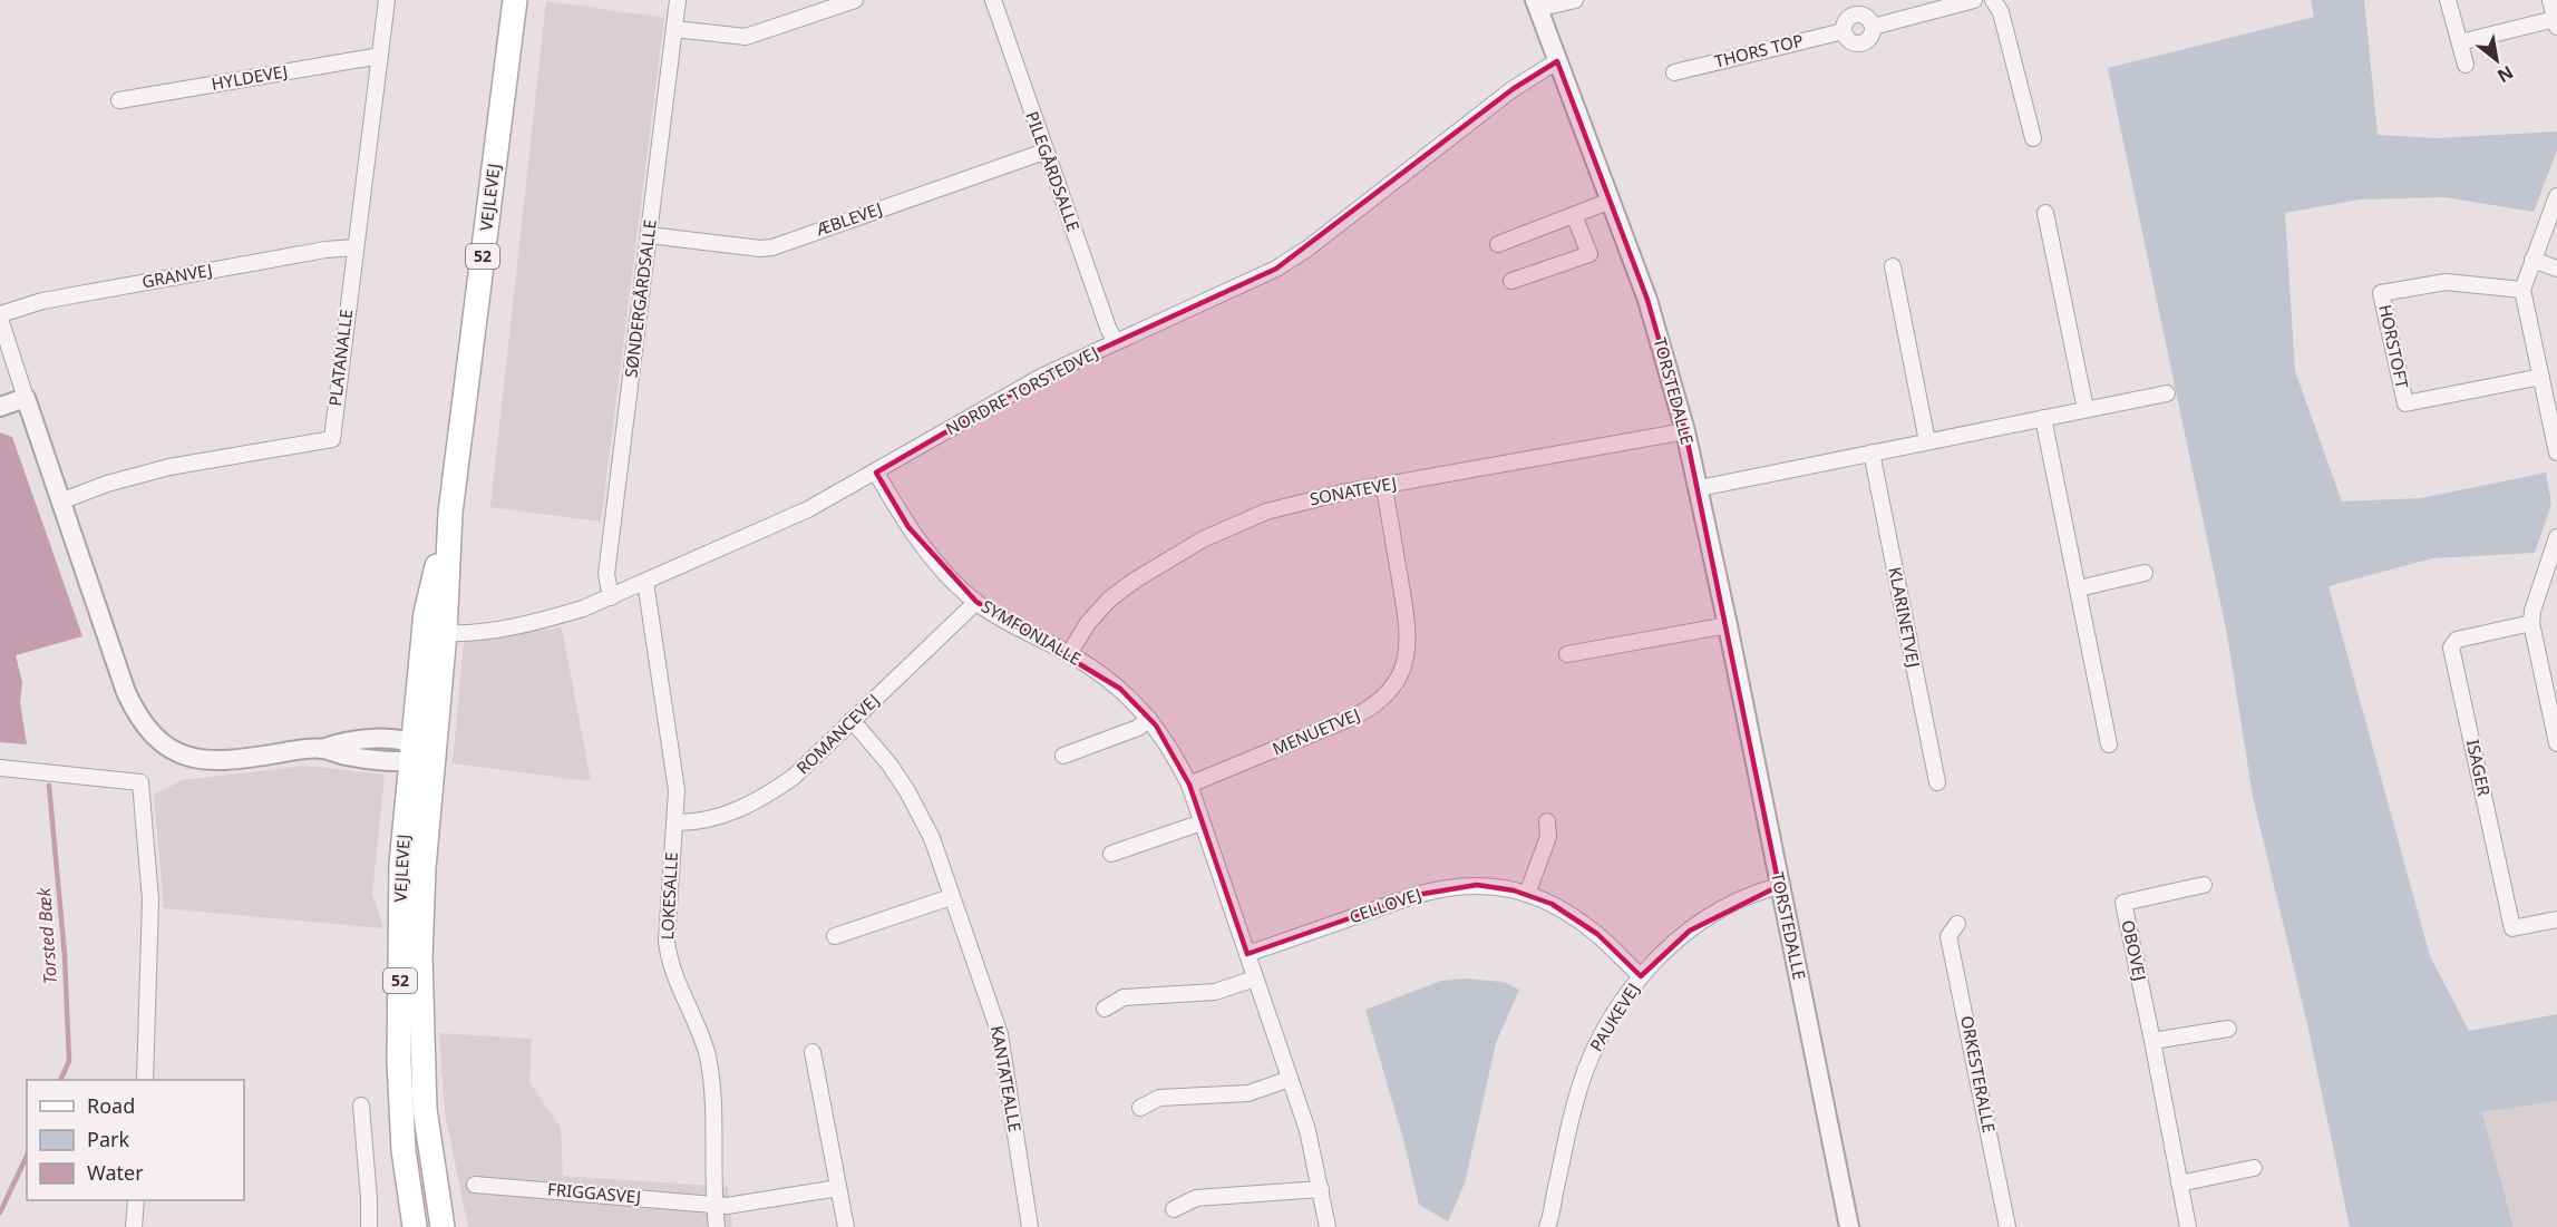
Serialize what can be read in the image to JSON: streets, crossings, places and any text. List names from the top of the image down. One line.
{"streets":{"main road":["VEJLEVEJ","52"],"street":["THORS TOP","HYLDEVEJ","PILEGÅRDSALLE","ÆBLEVEJ","GRANVEJ","SØNDERGÅRDSALLE","HORSTOFT","PLATANALLE","NORDRE TORSTEDVEJ","TORSTEDALLE","SONATEVEJ","KLARINETVEJ","SYMFONIALLE","MENUETVEJ","ROMANCEVEJ","ISAGER","LOKESALLE","CELLOVEJ","OBOVEJ","PAUKEVEJ","ORKESTERALLE","KANTATEALLE","FRIGGASVEJ"]},"crossings":[["HYLDEVEJ","PLATANALLE"],["PILEGÅRDSALLE","ÆBLEVEJ"],["PILEGÅRDSALLE","NORDRE TORSTEDVEJ"],["VEJLEVEJ","NORDRE TORSTEDVEJ"],["ÆBLEVEJ","SØNDERGÅRDSALLE"],["GRANVEJ","PLATANALLE"],["SØNDERGÅRDSALLE","NORDRE TORSTEDVEJ"],["NORDRE TORSTEDVEJ","TORSTEDALLE"],["NORDRE TORSTEDVEJ","SYMFONIALLE"],["NORDRE TORSTEDVEJ","LOKESALLE"],["TORSTEDALLE","SONATEVEJ"],["TORSTEDALLE","PAUKEVEJ"],["SONATEVEJ","SYMFONIALLE"],["SONATEVEJ","MENUETVEJ"],["SYMFONIALLE","MENUETVEJ"],["SYMFONIALLE","ROMANCEVEJ"],["SYMFONIALLE","CELLOVEJ"],["ROMANCEVEJ","LOKESALLE"],["ROMANCEVEJ","KANTATEALLE"],["LOKESALLE","FRIGGASVEJ"],["CELLOVEJ","PAUKEVEJ"]],"water":["Torsted Bæk"],"legend":["Road","Park","Water"],"north":"bottom right"}
